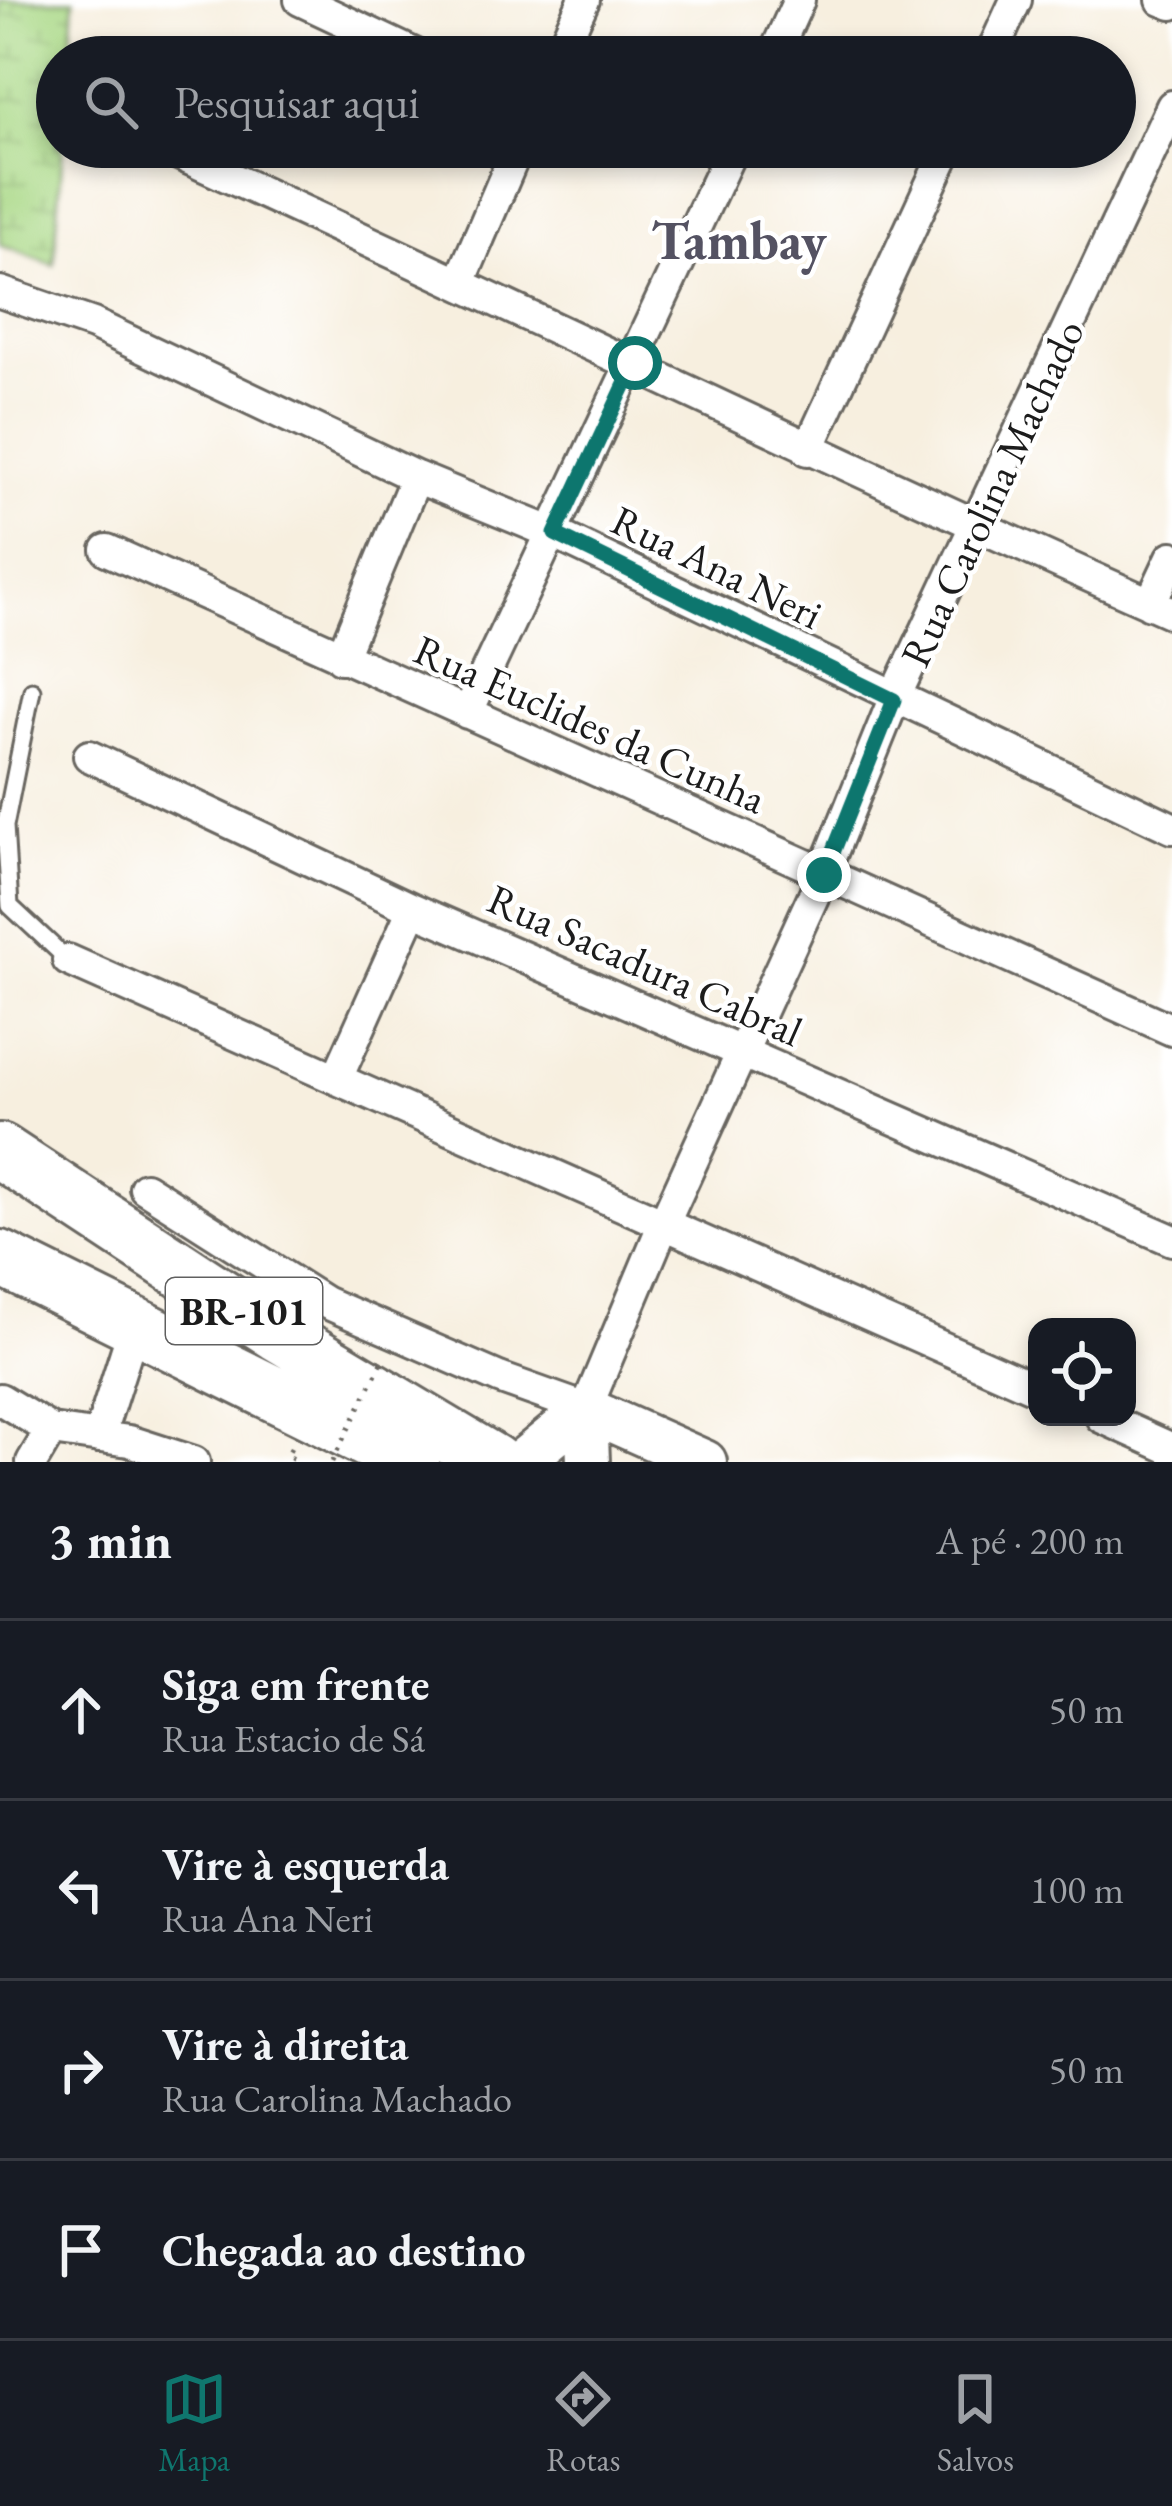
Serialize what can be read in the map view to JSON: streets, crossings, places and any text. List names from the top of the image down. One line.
{"streets":{"highway":["BR-101"],"street":["Rua Carolina Machado","Rua Ana Neri","Rua Euclides da Cunha","Rua Sacadura Cabral"]},"crossings":[["Rua Carolina Machado","Rua Ana Neri"],["Rua Carolina Machado","Rua Euclides da Cunha"],["Rua Carolina Machado","Rua Sacadura Cabral"]],"districts":["Tambay"],"page":{"search":"Pesquisar aqui","heading":["3 min","A pé · 200 m"],"list":[["Siga em frente","Rua Estacio de Sá","50 m"],["Vire à esquerda","Rua Ana Neri","100 m"],["Vire à direita","Rua Carolina Machado","50 m"],"Chegada ao destino"],"nav":["Mapa","Rotas","Salvos"]}}
